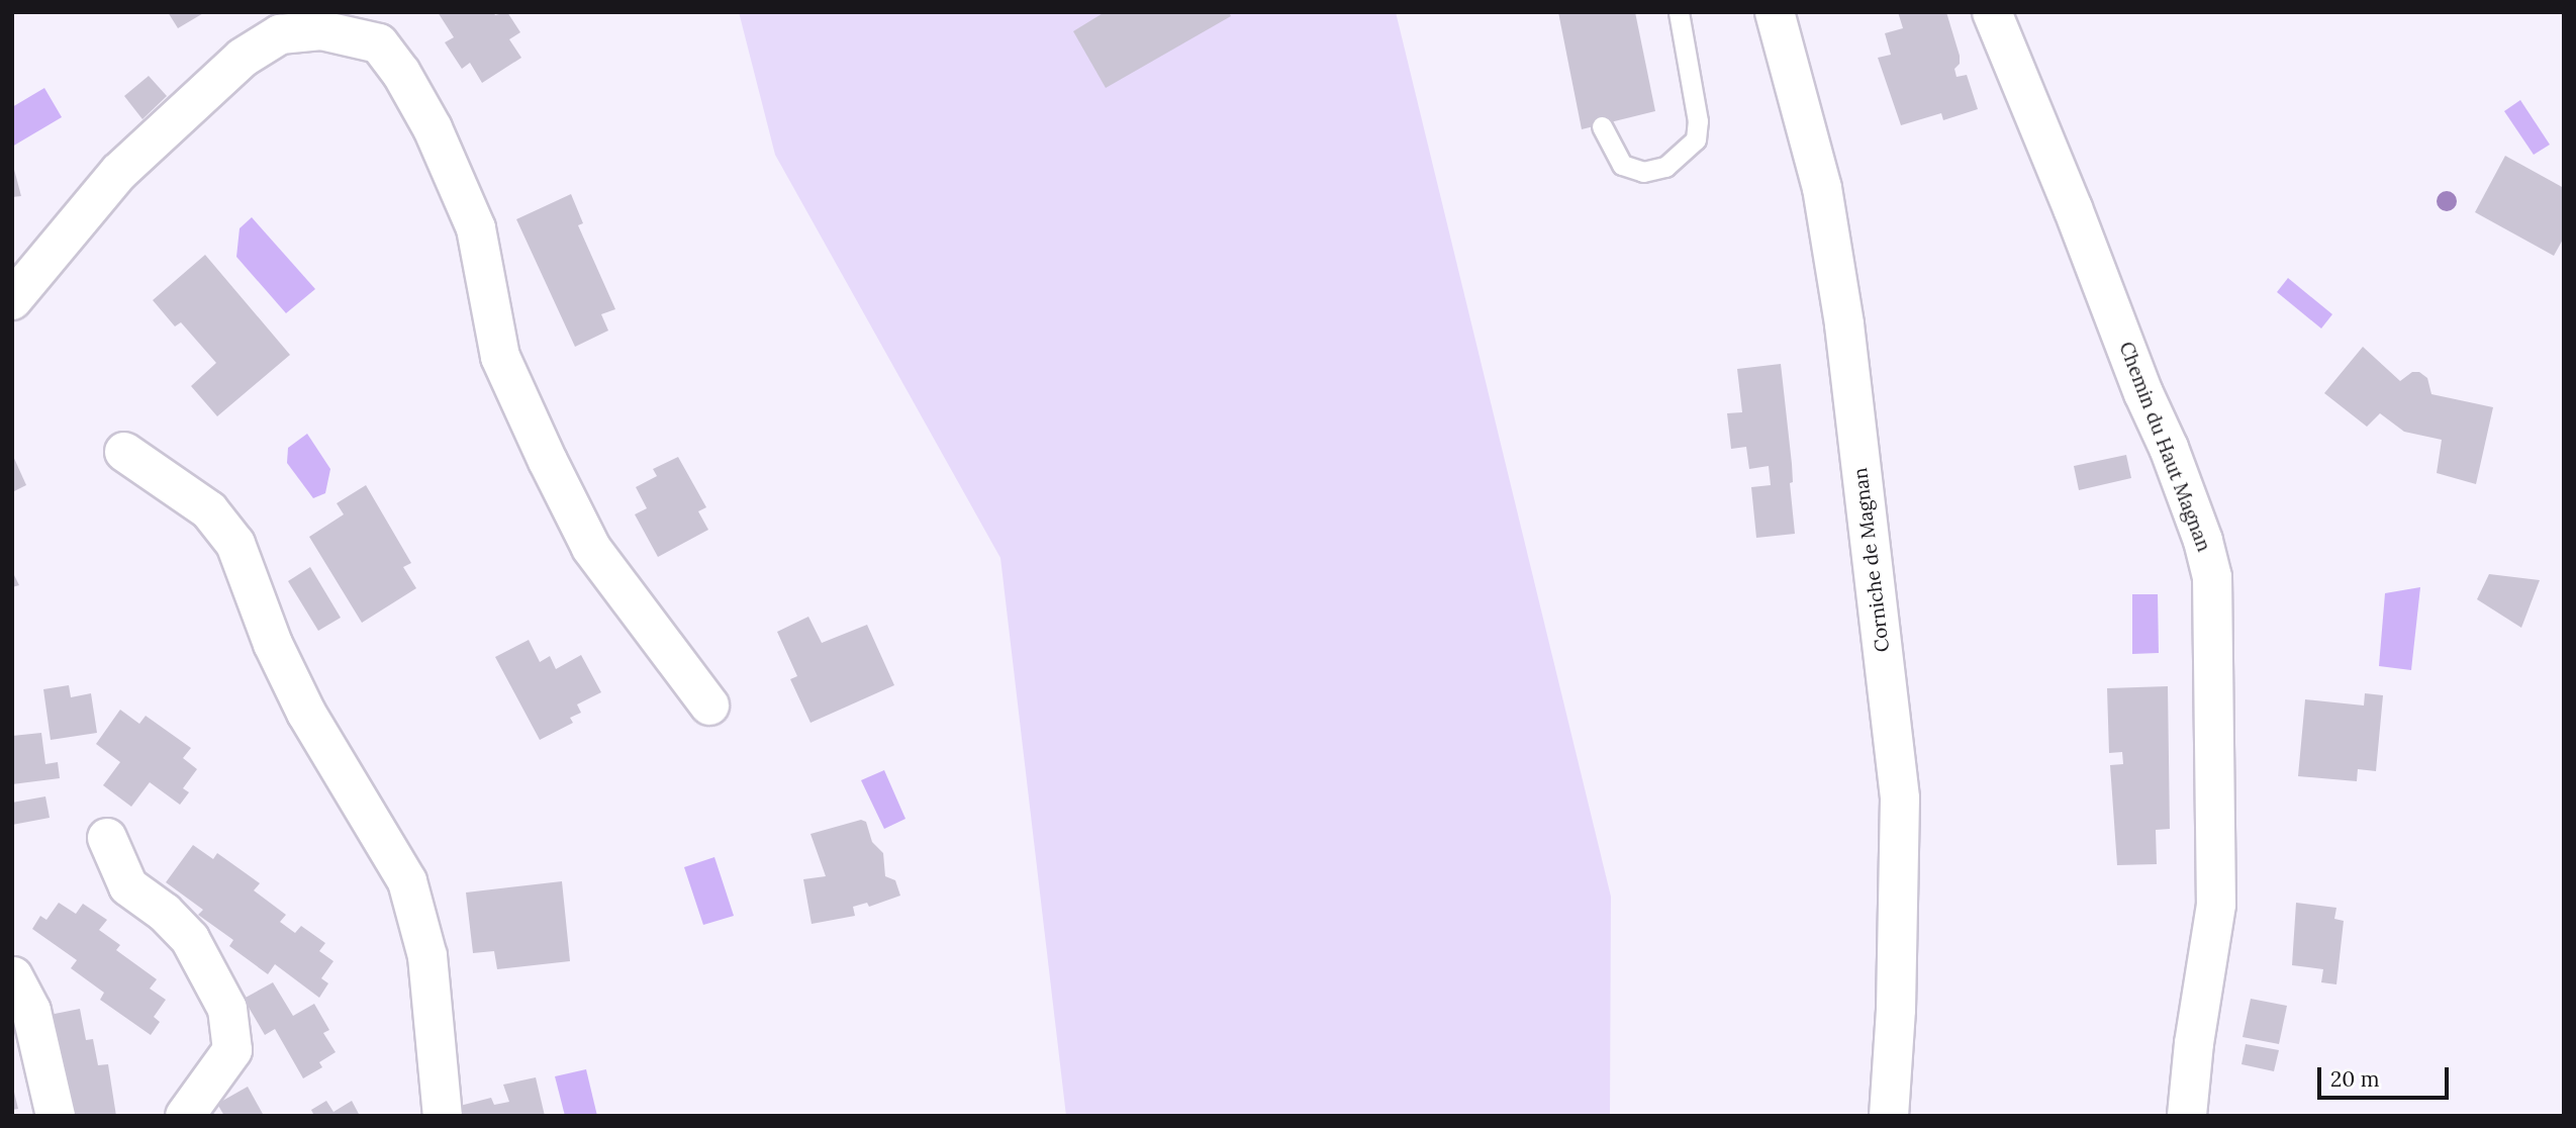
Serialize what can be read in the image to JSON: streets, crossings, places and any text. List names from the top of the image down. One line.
{"streets":{"street":["Chemin du Haut Magnan","Corniche de Magnan"]},"scale_bar":"20 m"}
